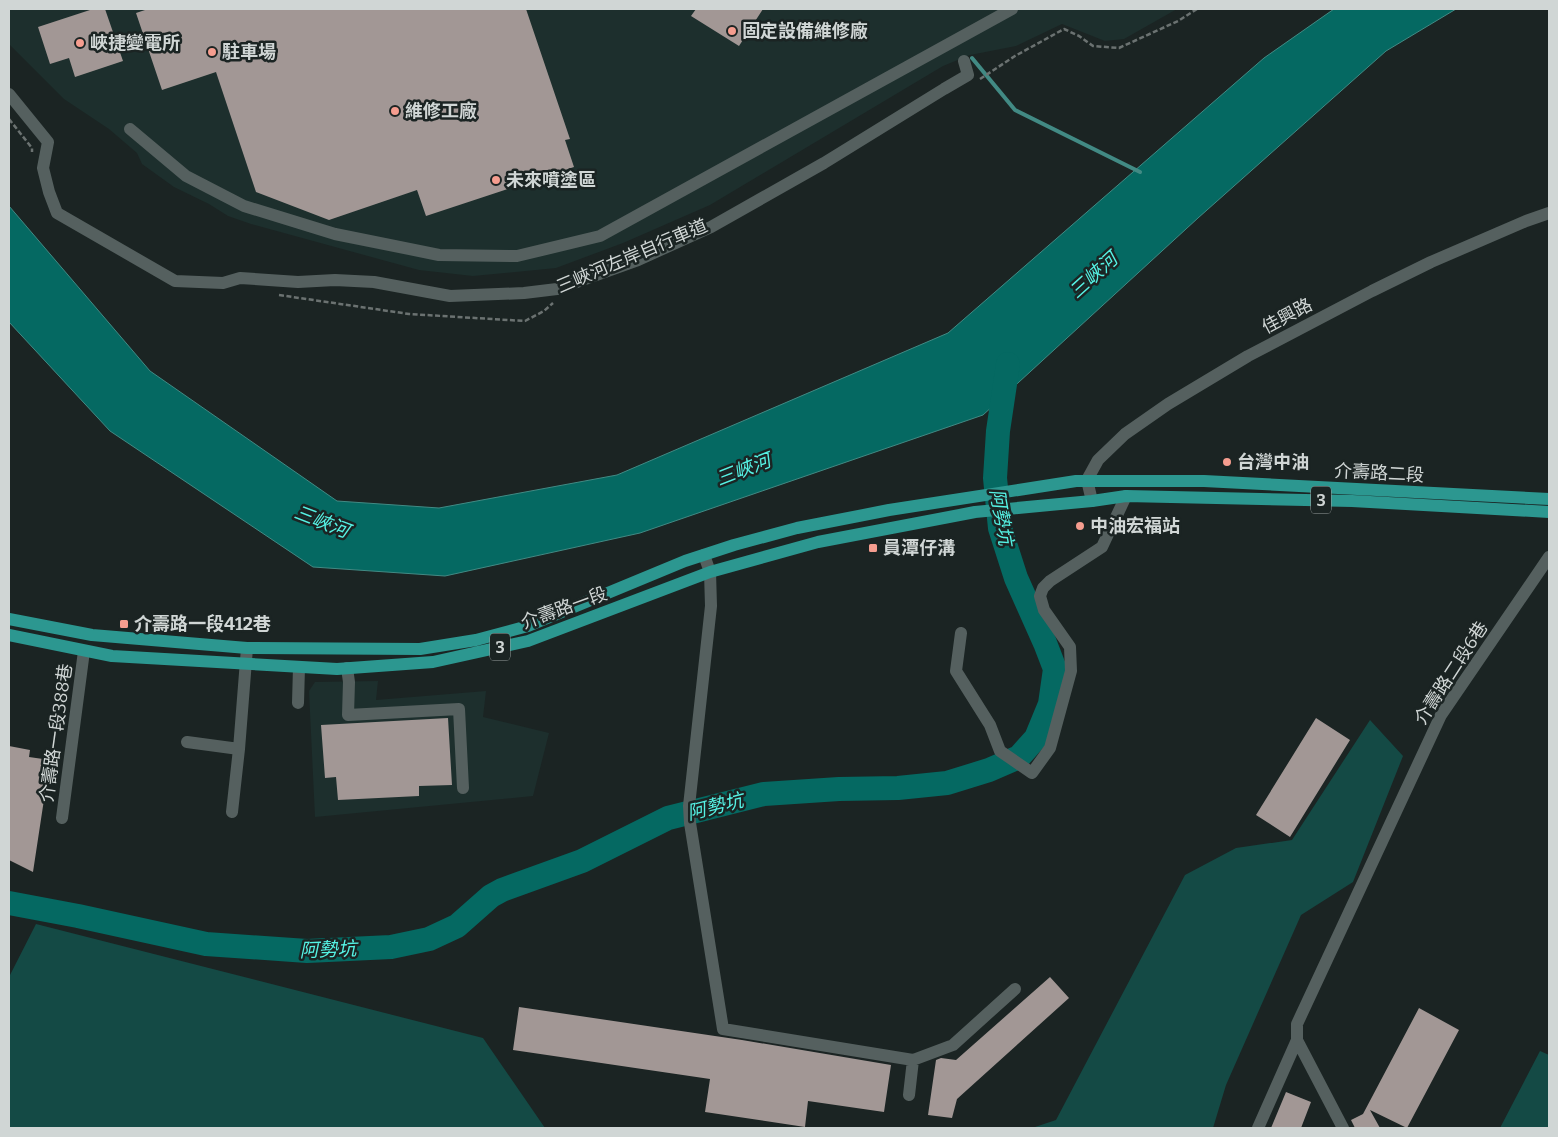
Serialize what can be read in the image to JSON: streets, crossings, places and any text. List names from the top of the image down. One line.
{"streets":{"main road":["介壽路二段","3","介壽路一段"],"street":["佳興路","介壽路二段6巷","介壽路一段388巷"],"path":["三峽河左岸自行車道"]},"crossings":[["佳興路","介壽路二段"],["佳興路","介壽路一段"],["介壽路二段","介壽路一段"],["介壽路一段","介壽路一段388巷"]],"water":["三峽河","阿勢坑"],"places":{"other":["固定設備維修廠","峽捷變電所","駐車場","維修工廠","未來噴塗區","台灣中油","中油宏福站"],"transit":["員潭仔溝","介壽路一段412巷"]}}
